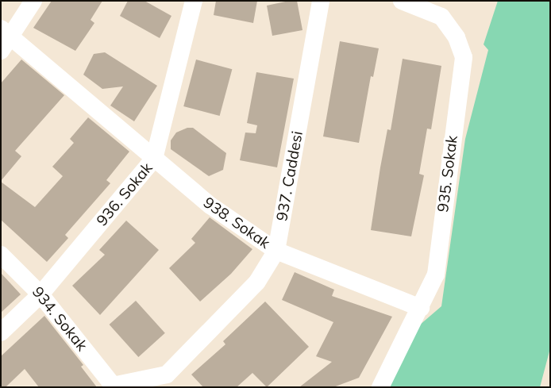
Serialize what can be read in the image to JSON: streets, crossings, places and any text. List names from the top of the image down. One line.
{"streets":{"street":["935. Sokak","937. Caddesi","936. Sokak","938. Sokak","934. Sokak"]},"crossings":[["935. Sokak","938. Sokak"],["937. Caddesi","938. Sokak"],["937. Caddesi","934. Sokak"],["936. Sokak","938. Sokak"],["936. Sokak","934. Sokak"]]}
